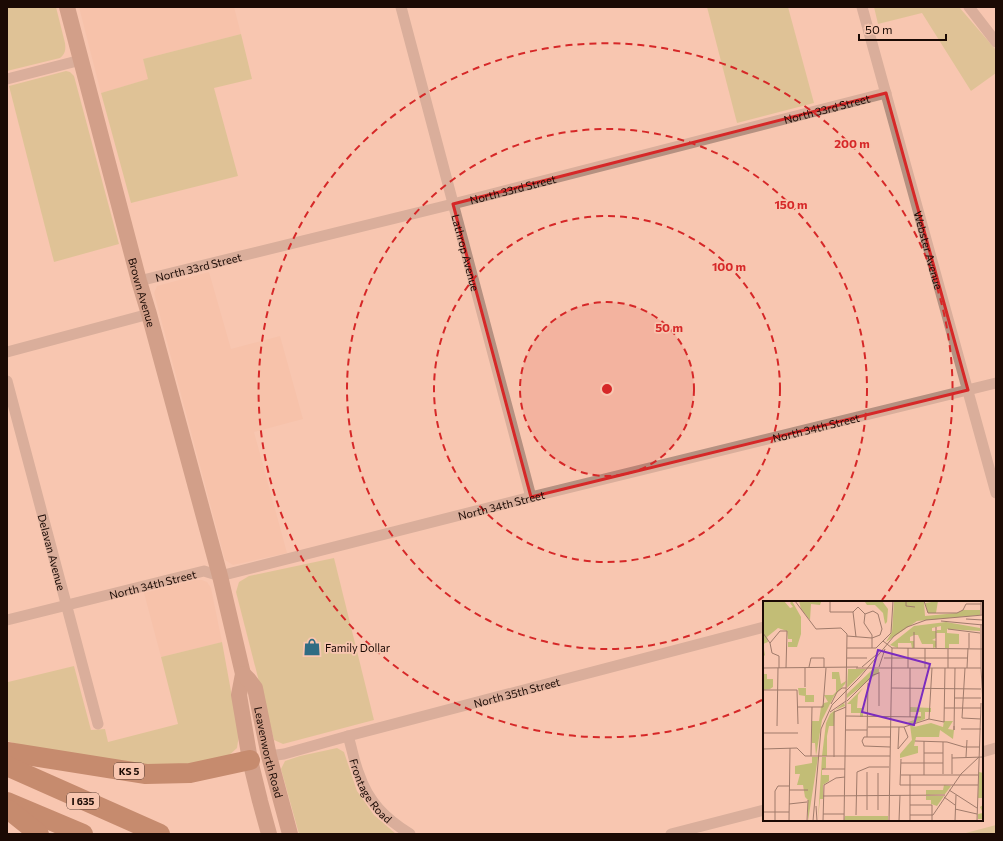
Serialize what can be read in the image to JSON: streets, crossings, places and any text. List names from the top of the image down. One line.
{"streets":{"highway":["KS 5","I 635"],"main road":["Brown Avenue","Leavenworth Road"],"street":["North 33rd Street","Webster Avenue","Lathrop Avenue","North 34th Street","Delavan Avenue","North 35th Street","Frontage Road"]},"crossings":[["North 33rd Street","Webster Avenue"],["North 33rd Street","Lathrop Avenue"],["North 33rd Street","Brown Avenue"],["Webster Avenue","North 34th Street"],["Lathrop Avenue","North 34th Street"],["Brown Avenue","North 34th Street"],["Brown Avenue","Leavenworth Road"],["North 34th Street","Delavan Avenue"],["North 34th Street","Leavenworth Road"],["North 35th Street","Leavenworth Road"],["North 35th Street","KS 5"],["North 35th Street","Frontage Road"],["Leavenworth Road","KS 5"]],"places":{"shop":["Family Dollar"]},"scale_bar":"50 m","rings":["200 m","150 m","100 m","50 m"]}
